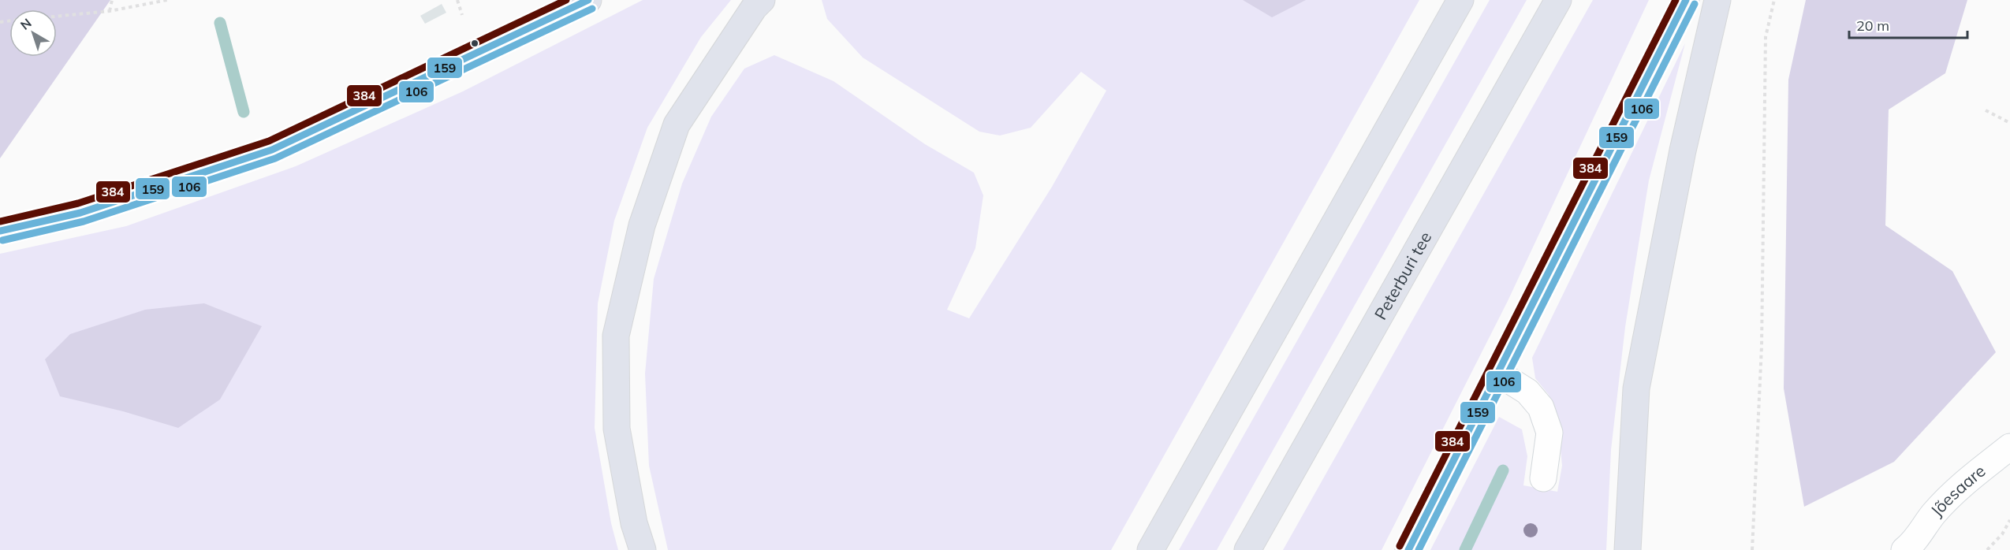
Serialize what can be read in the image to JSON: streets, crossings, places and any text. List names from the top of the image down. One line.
{"streets":{"highway":["Peterburi tee"],"street":["Jõesaare"]},"lines":["transit line 159","transit line 384","transit line 106"],"scale_bar":"20 m","north":"top left"}
